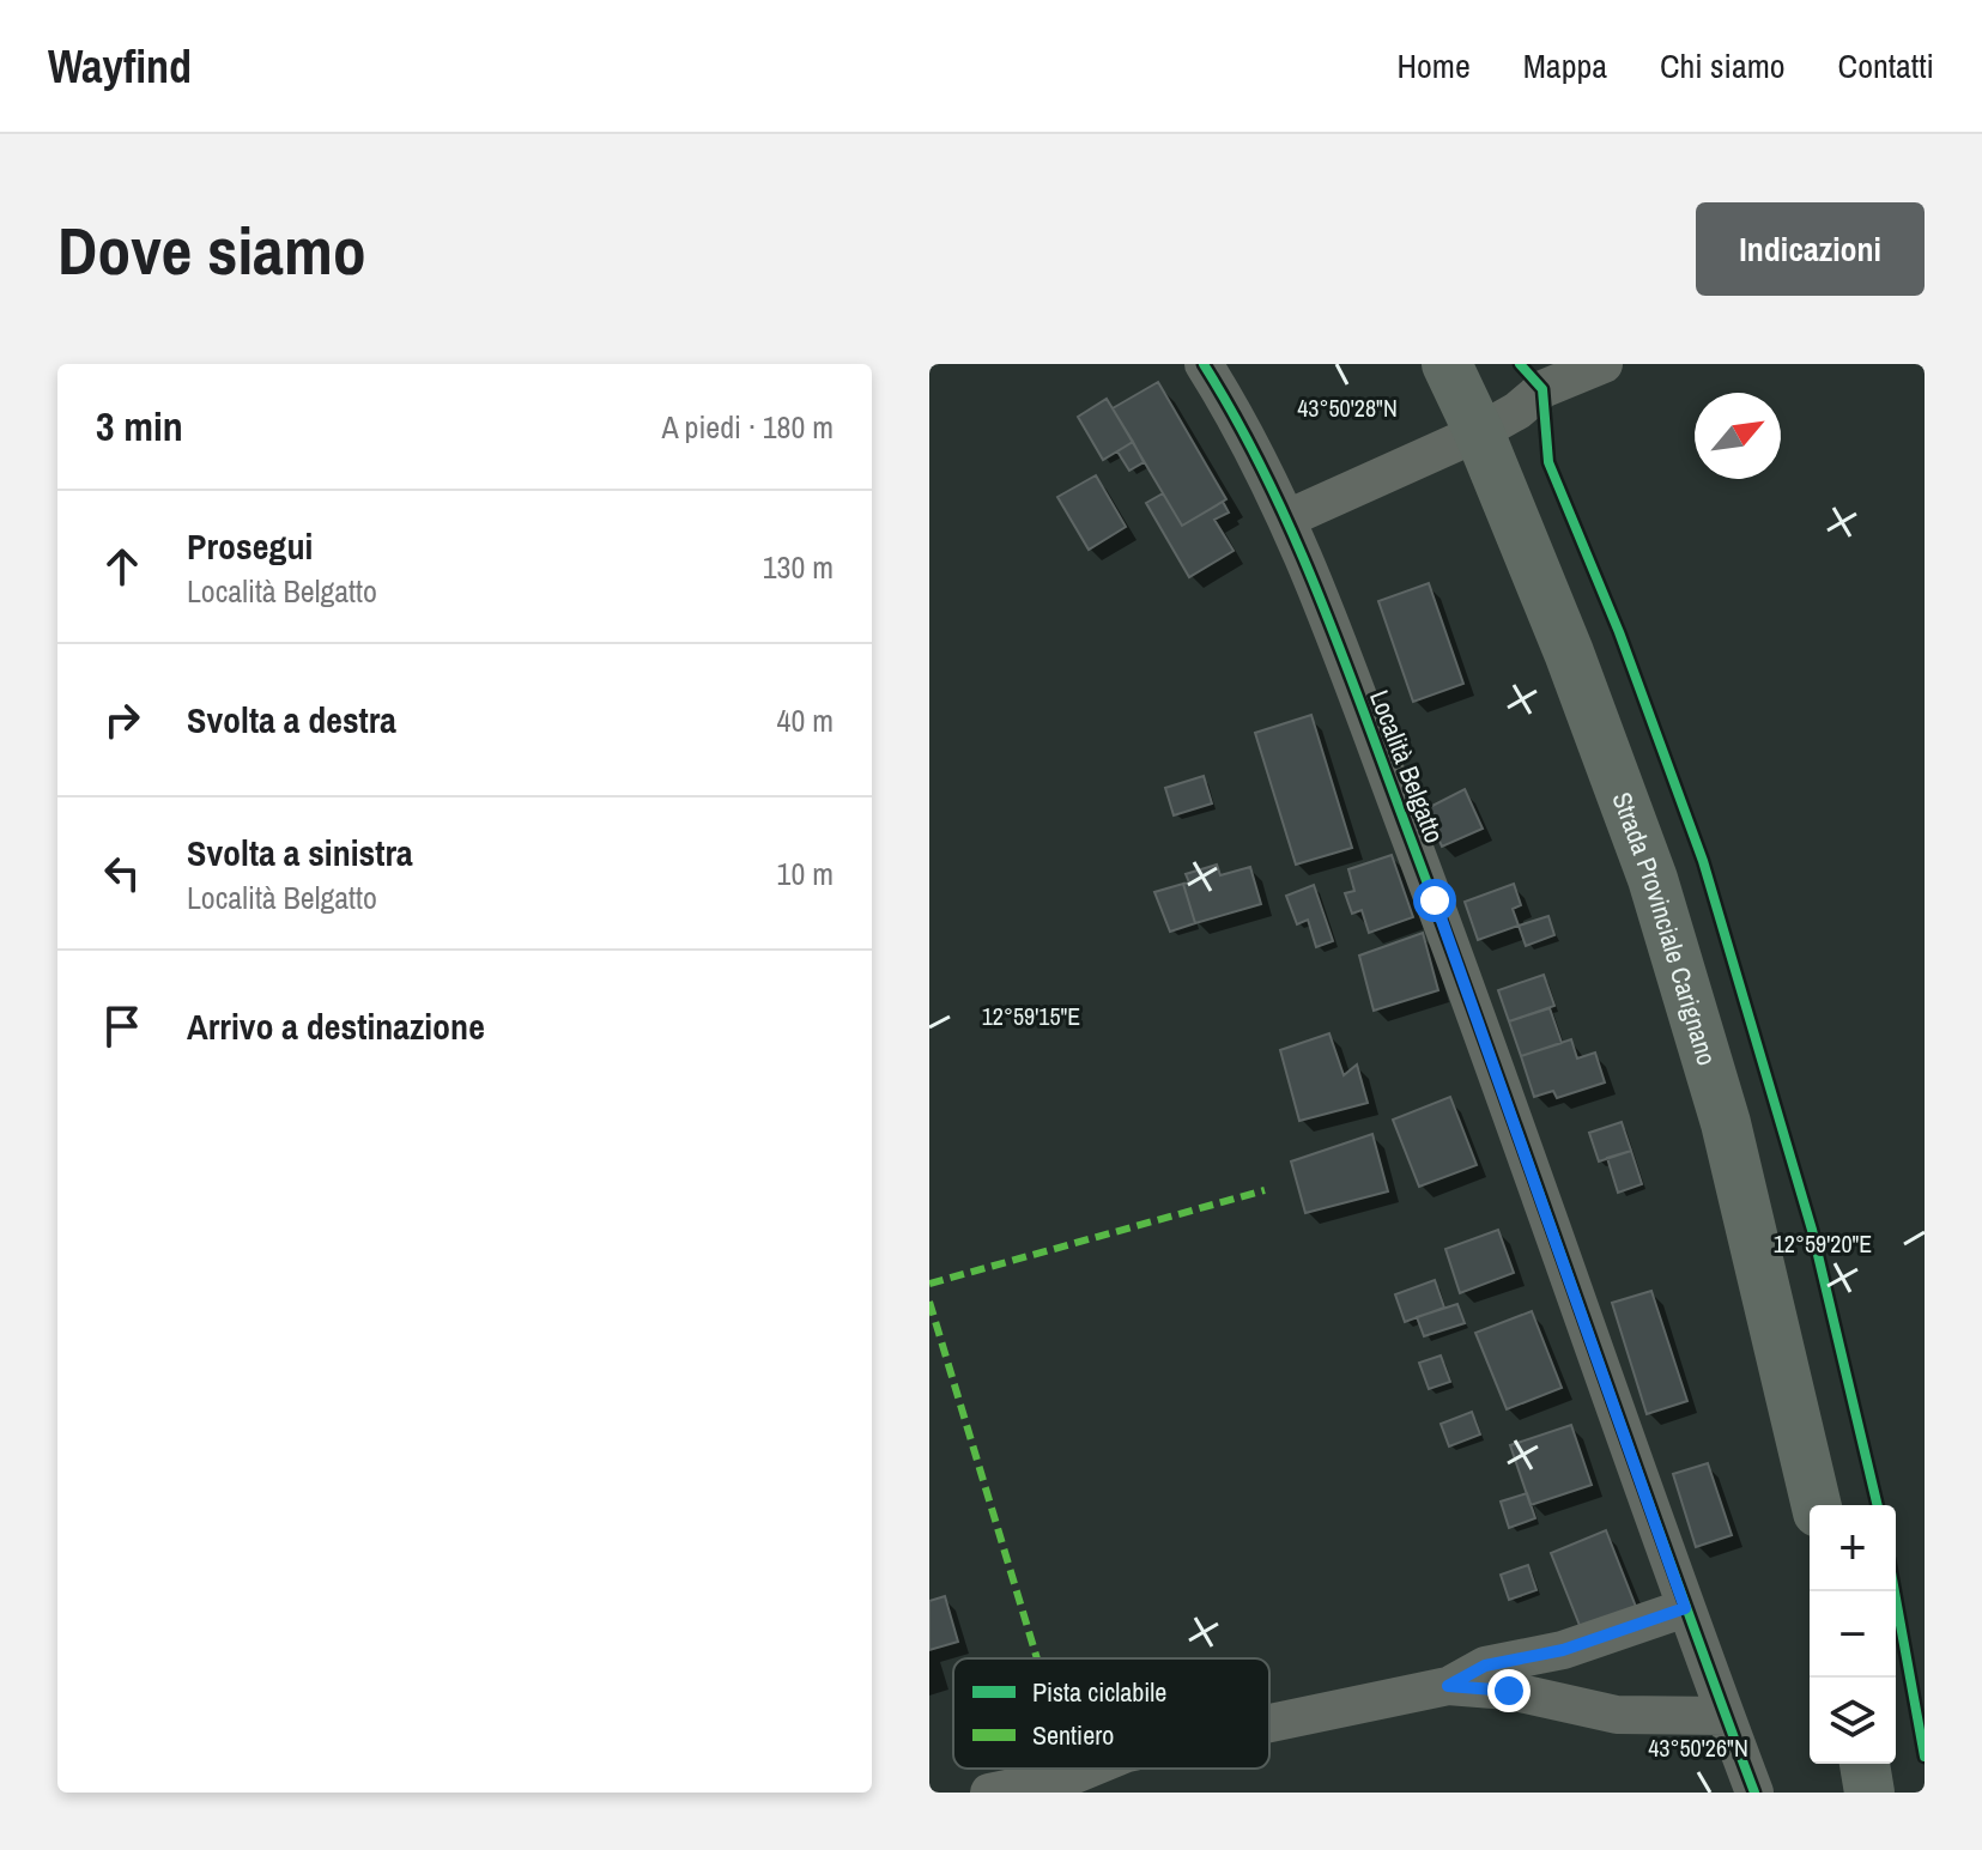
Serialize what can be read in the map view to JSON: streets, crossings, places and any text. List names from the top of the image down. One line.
{"streets":{"main road":["Strada Provinciale Carignano"],"street":["Località Belgatto"]},"legend":["Pista ciclabile","Sentiero"],"north":"top right","page":{"header":"Wayfind","nav":["Home","Mappa","Chi siamo","Contatti"],"buttons":"Indicazioni","title":"Dove siamo","heading":["3 min","A piedi · 180 m"],"list":[["Prosegui","Località Belgatto","130 m"],["Svolta a destra","40 m"],["Svolta a sinistra","Località Belgatto","10 m"],"Arrivo a destinazione"],"map_buttons":["+","−"]},"coordinates":["43°50'28\"N","12°59'15\"E","12°59'20\"E","43°50'26\"N"]}
